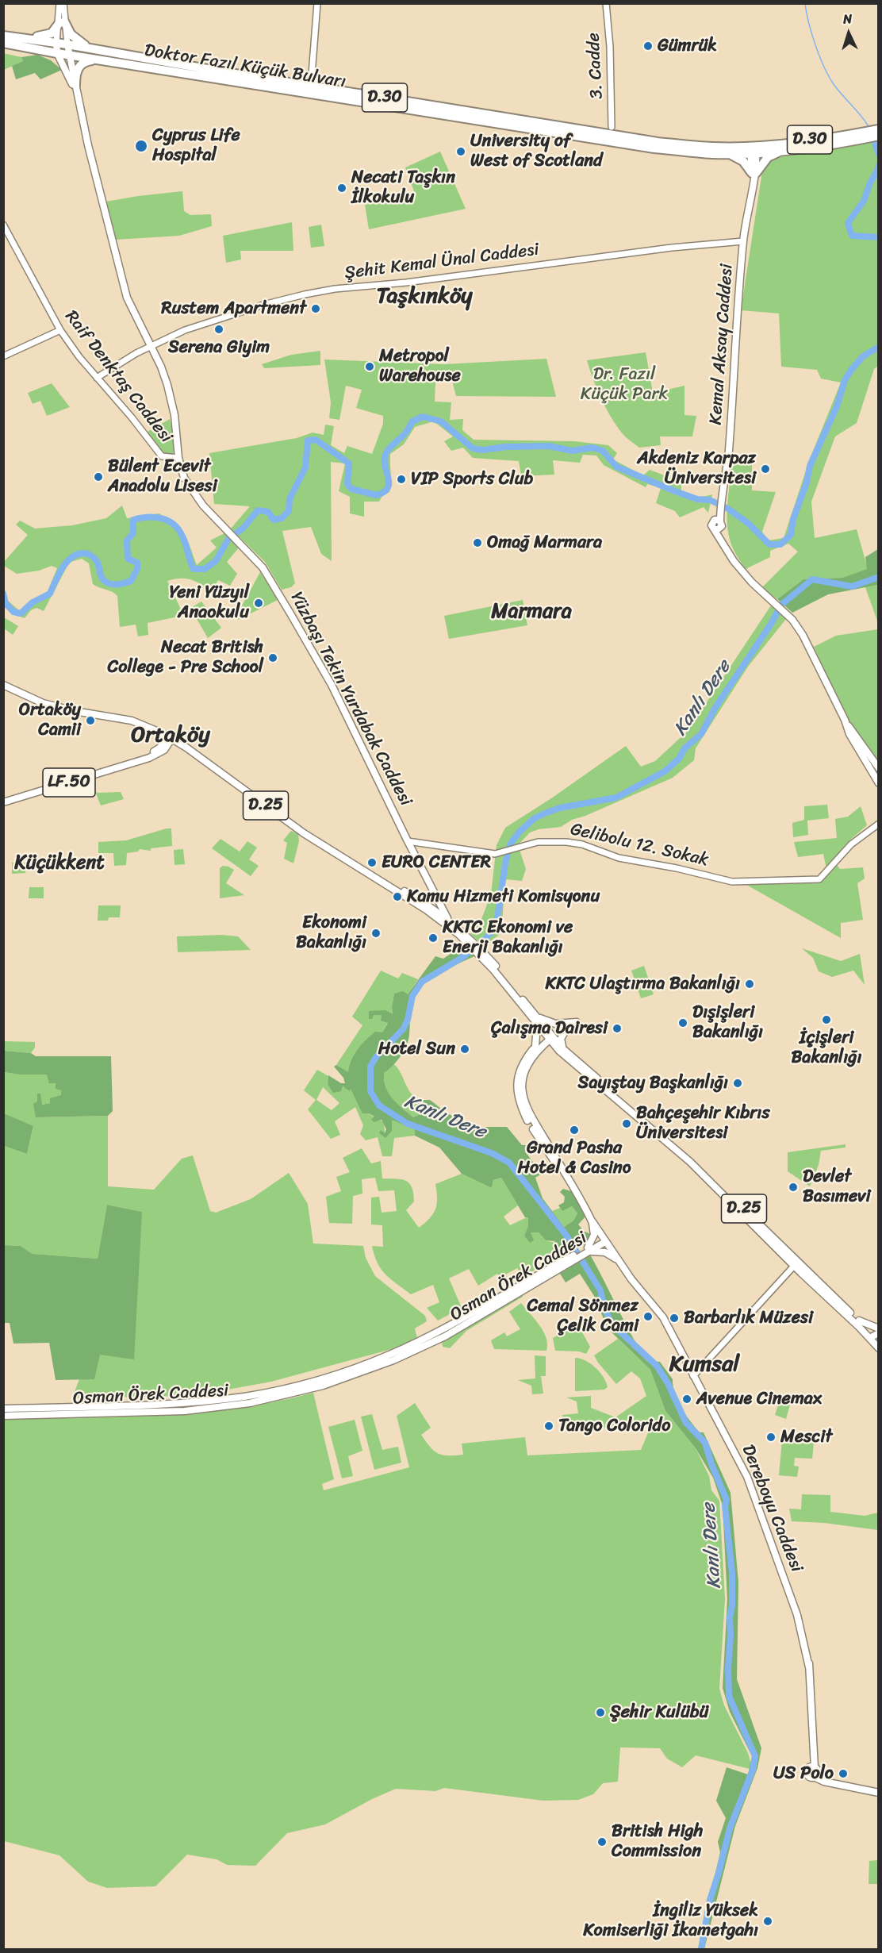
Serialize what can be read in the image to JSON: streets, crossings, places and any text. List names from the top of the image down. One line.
{"streets":{"highway":["Doktor Fazıl Küçük Bulvarı","D.30"],"main road":["Kemal Aksay Caddesi","Yüzbaşı Tekin Yurdabak Caddesi","LF.50","D.25","Osman Örek Caddesi","Dereboyu Caddesi"],"street":["3. Cadde","Şehit Kemal Ünal Caddesi","Raif Denktaş Caddesi","Gelibolu 12. Sokak"]},"crossings":[["Doktor Fazıl Küçük Bulvarı","D.30"],["Doktor Fazıl Küçük Bulvarı","Kemal Aksay Caddesi"],["Şehit Kemal Ünal Caddesi","Kemal Aksay Caddesi"],["Şehit Kemal Ünal Caddesi","Raif Denktaş Caddesi"],["Şehit Kemal Ünal Caddesi","Yüzbaşı Tekin Yurdabak Caddesi"],["Raif Denktaş Caddesi","Yüzbaşı Tekin Yurdabak Caddesi"],["Yüzbaşı Tekin Yurdabak Caddesi","D.25"],["Yüzbaşı Tekin Yurdabak Caddesi","Gelibolu 12. Sokak"],["LF.50","D.25"],["D.25","Dereboyu Caddesi"],["Osman Örek Caddesi","Dereboyu Caddesi"]],"districts":["Taşkınköy","Marmara","Ortaköy","Küçükkent","Kumsal"],"water":["Kanlı Dere"],"parks":["Dr. Fazıl Küçük Park"],"places":["Gümrük","Cyprus Life Hospital","University of West of Scotland","Necati Taşkın İlkokulu","Rustem Apartment","Serena Giyim","Metropol Warehouse","Akdeniz Karpaz Üniversitesi","Bülent Ecevit Anadolu Lisesi","VIP Sports Club","Omağ Marmara","Yeni Yüzyıl Anaokulu","Necat British College - Pre School","Ortaköy Camii","EURO CENTER","Kamu Hizmeti Komisyonu","Ekonomi Bakanlığı","KKTC Ekonomi ve Enerji Bakanlığı","KKTC Ulaştırma Bakanlığı","İçişleri Bakanlığı","Dışişleri Bakanlığı","Çalışma Dairesi","Hotel Sun","Sayıştay Başkanlığı","Bahçeşehir Kıbrıs Üniversitesi","Grand Pasha Hotel & Casino","Devlet Basımevi","Cemal Sönmez Çelik Cami","Barbarlık Müzesi","Avenue Cinemax","Tango Colorido","Mescit","Şehir Kulübü","US Polo","British High Commission","İngiliz Yüksek Komiserliği İkametgahı"],"north":"top"}
